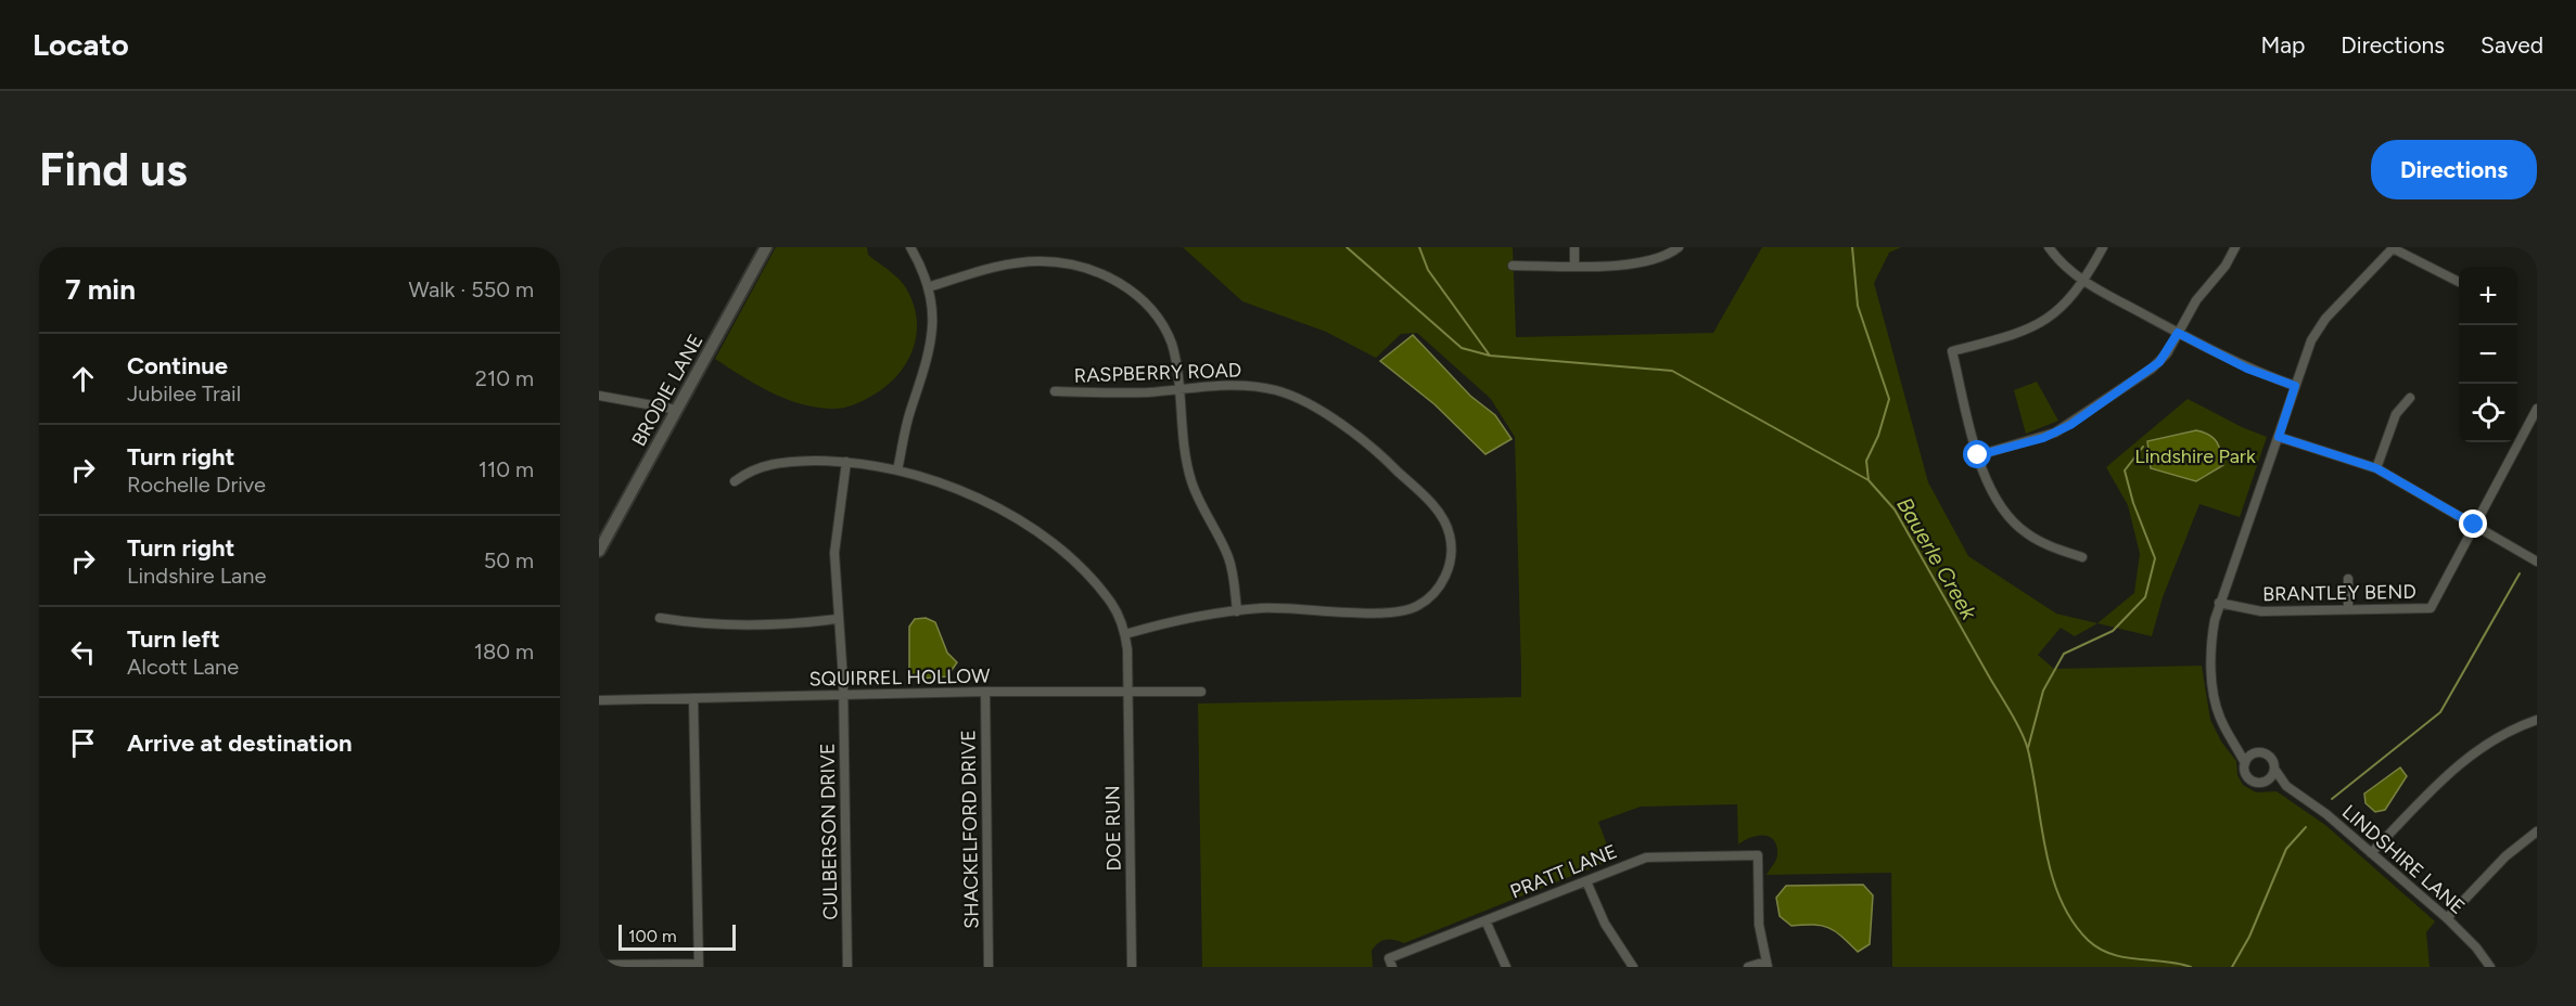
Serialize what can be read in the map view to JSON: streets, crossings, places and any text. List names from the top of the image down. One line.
{"streets":{"main road":["BRODIE LANE"],"street":["RASPBERRY ROAD","BRANTLEY BEND","SQUIRREL HOLLOW","DOE RUN","SHACKELFORD DRIVE","CULBERSON DRIVE","LINDSHIRE LANE","PRATT LANE"]},"crossings":[["RASPBERRY ROAD","DOE RUN"],["BRANTLEY BEND","LINDSHIRE LANE"],["SQUIRREL HOLLOW","DOE RUN"],["SQUIRREL HOLLOW","SHACKELFORD DRIVE"],["SQUIRREL HOLLOW","CULBERSON DRIVE"]],"water":["Bauerle Creek"],"parks":["Lindshire Park"],"scale_bar":"100 m","page":{"header":"Locato","nav":["Map","Directions","Saved"],"buttons":"Directions","title":"Find us","heading":["7 min","Walk · 550 m"],"map_buttons":["+","−"],"list":[["Continue","Jubilee Trail","210 m"],["Turn right","Rochelle Drive","110 m"],["Turn right","Lindshire Lane","50 m"],["Turn left","Alcott Lane","180 m"],"Arrive at destination"],"scale":"100 m"}}
